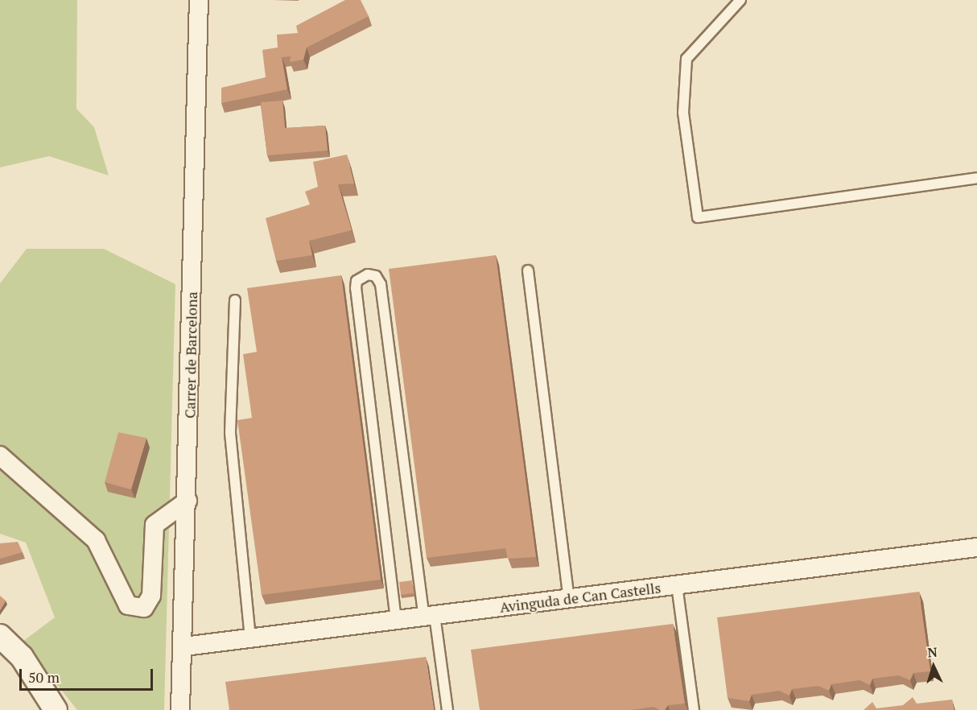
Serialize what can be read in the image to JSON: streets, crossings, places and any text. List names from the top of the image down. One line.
{"streets":{"street":["Carrer de Barcelona","Avinguda de Can Castells"]},"crossings":[["Carrer de Barcelona","Avinguda de Can Castells"]],"scale_bar":"50 m","north":"top"}
